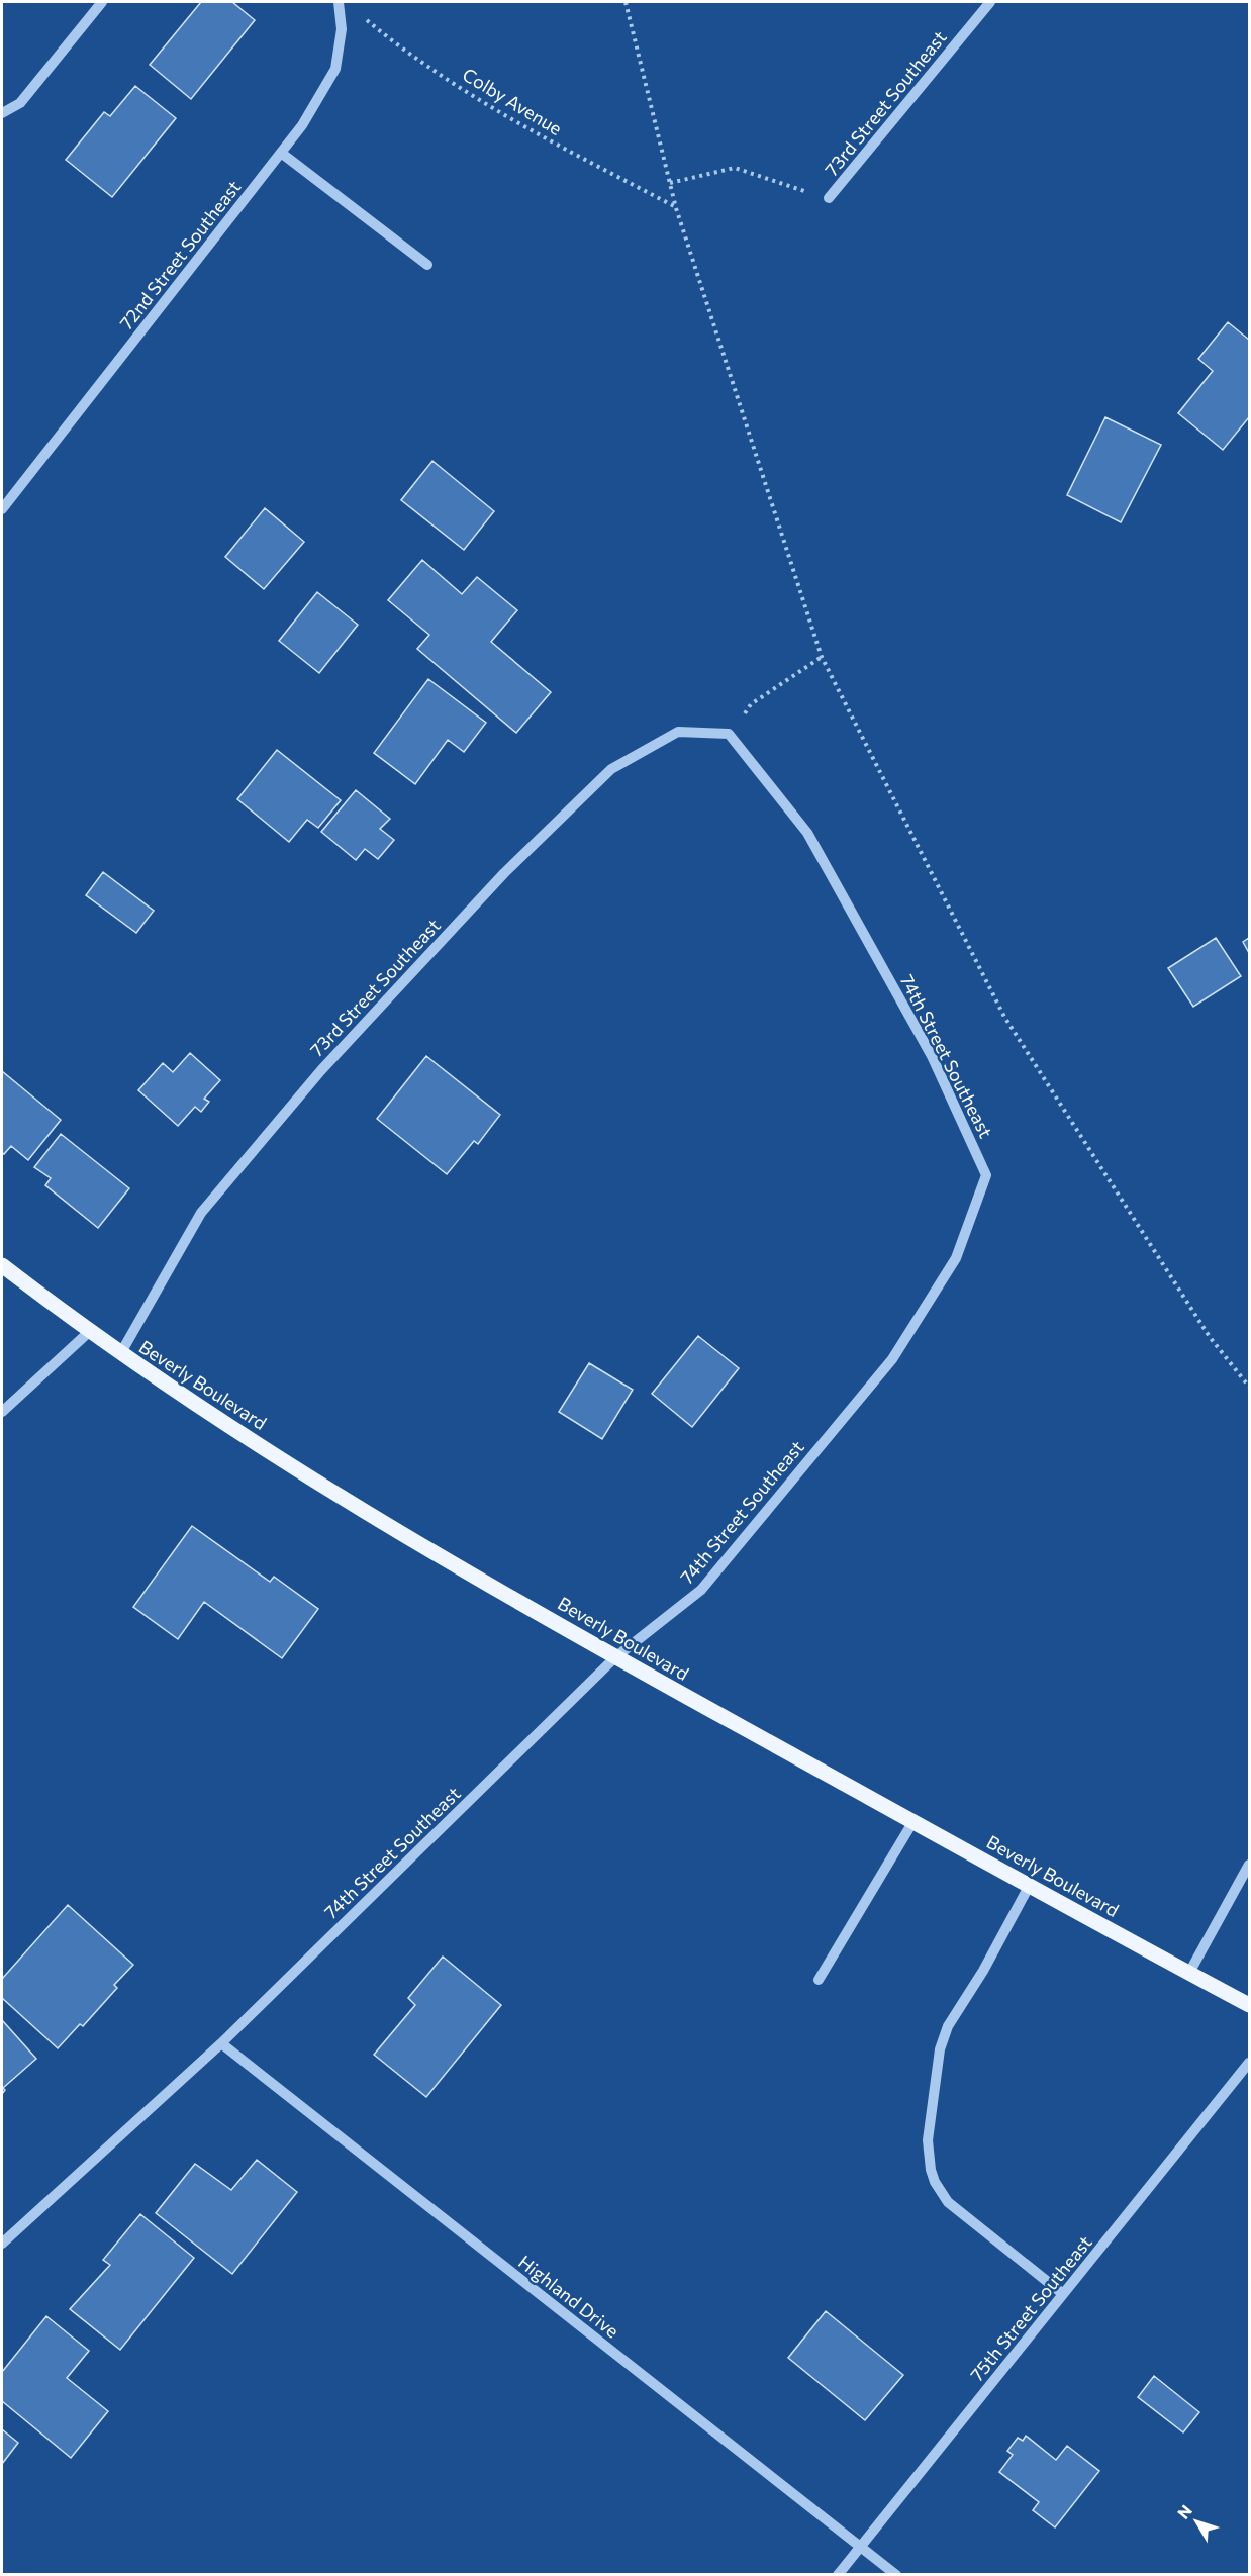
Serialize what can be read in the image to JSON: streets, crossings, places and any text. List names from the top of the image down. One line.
{"streets":{"main road":["Beverly Boulevard"],"street":["73rd Street Southeast","72nd Street Southeast","74th Street Southeast","Highland Drive","75th Street Southeast"],"path":["Colby Avenue"]},"crossings":[["73rd Street Southeast","74th Street Southeast"],["73rd Street Southeast","Beverly Boulevard"],["74th Street Southeast","Beverly Boulevard"],["74th Street Southeast","Highland Drive"],["Highland Drive","75th Street Southeast"]],"north":"top left"}
